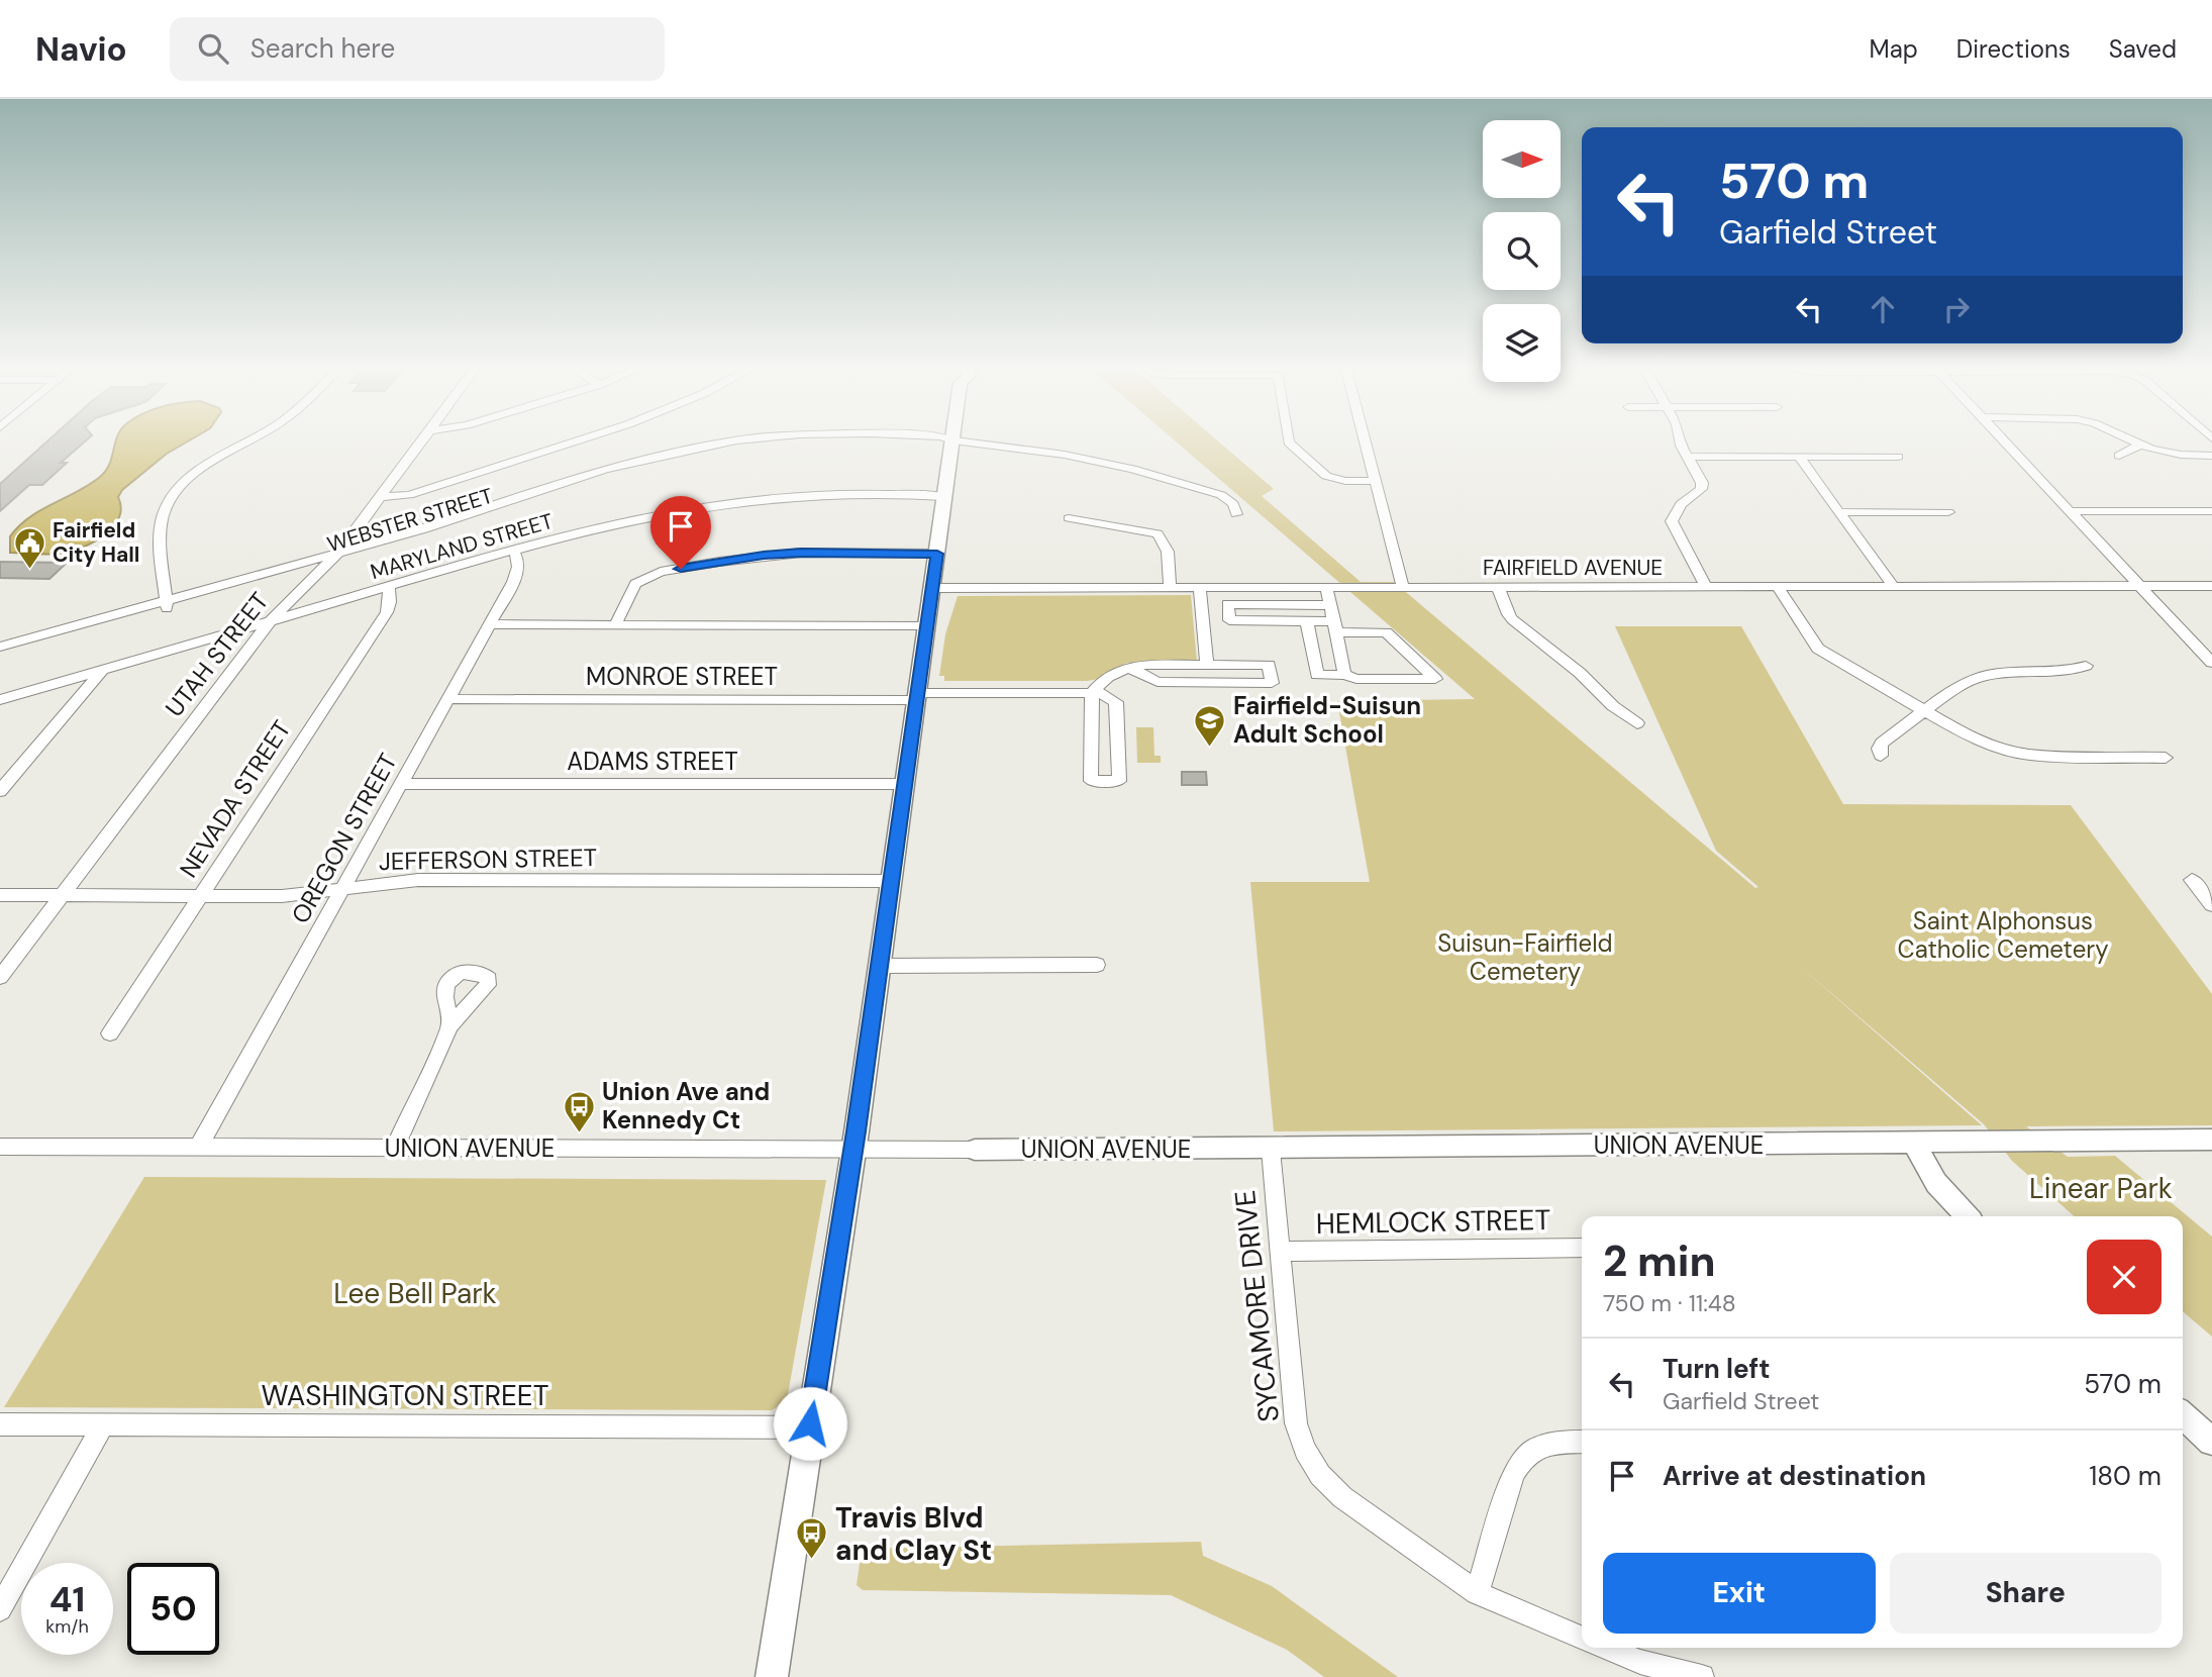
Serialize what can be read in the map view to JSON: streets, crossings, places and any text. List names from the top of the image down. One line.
{"streets":{"street":["WEBSTER STREET","MARYLAND STREET","FAIRFIELD AVENUE","UTAH STREET","MONROE STREET","ADAMS STREET","NEVADA STREET","OREGON STREET","JEFFERSON STREET","UNION AVENUE","HEMLOCK STREET","SYCAMORE DRIVE","WASHINGTON STREET"]},"crossings":[["WEBSTER STREET","UTAH STREET"],["MARYLAND STREET","UTAH STREET"],["MARYLAND STREET","NEVADA STREET"],["MARYLAND STREET","OREGON STREET"],["UTAH STREET","JEFFERSON STREET"],["MONROE STREET","OREGON STREET"],["ADAMS STREET","OREGON STREET"],["NEVADA STREET","JEFFERSON STREET"],["OREGON STREET","JEFFERSON STREET"],["OREGON STREET","UNION AVENUE"],["UNION AVENUE","SYCAMORE DRIVE"],["HEMLOCK STREET","SYCAMORE DRIVE"]],"parks":["Saint Alphonsus Catholic Cemetery","Suisun-Fairfield Cemetery","Linear Park","Lee Bell Park"],"places":{"public building":["Fairfield City Hall"],"school or university":["Fairfield-Suisun Adult School"],"bus stop":["Union Ave and Kennedy Ct","Travis Blvd and Clay St"]},"north":"right","page":{"header":"Navio","search":"Search here","nav":["Map","Directions","Saved"],"turn":["570 m","Garfield Street"],"heading":["2 min","750 m · 11:48"],"list":[{"name":"Turn left","note":"Garfield Street","value":"570 m"},{"name":"Arrive at destination","value":"180 m"}],"buttons":["Exit","Share"],"speed":"41 km/h","limit":"50"}}
